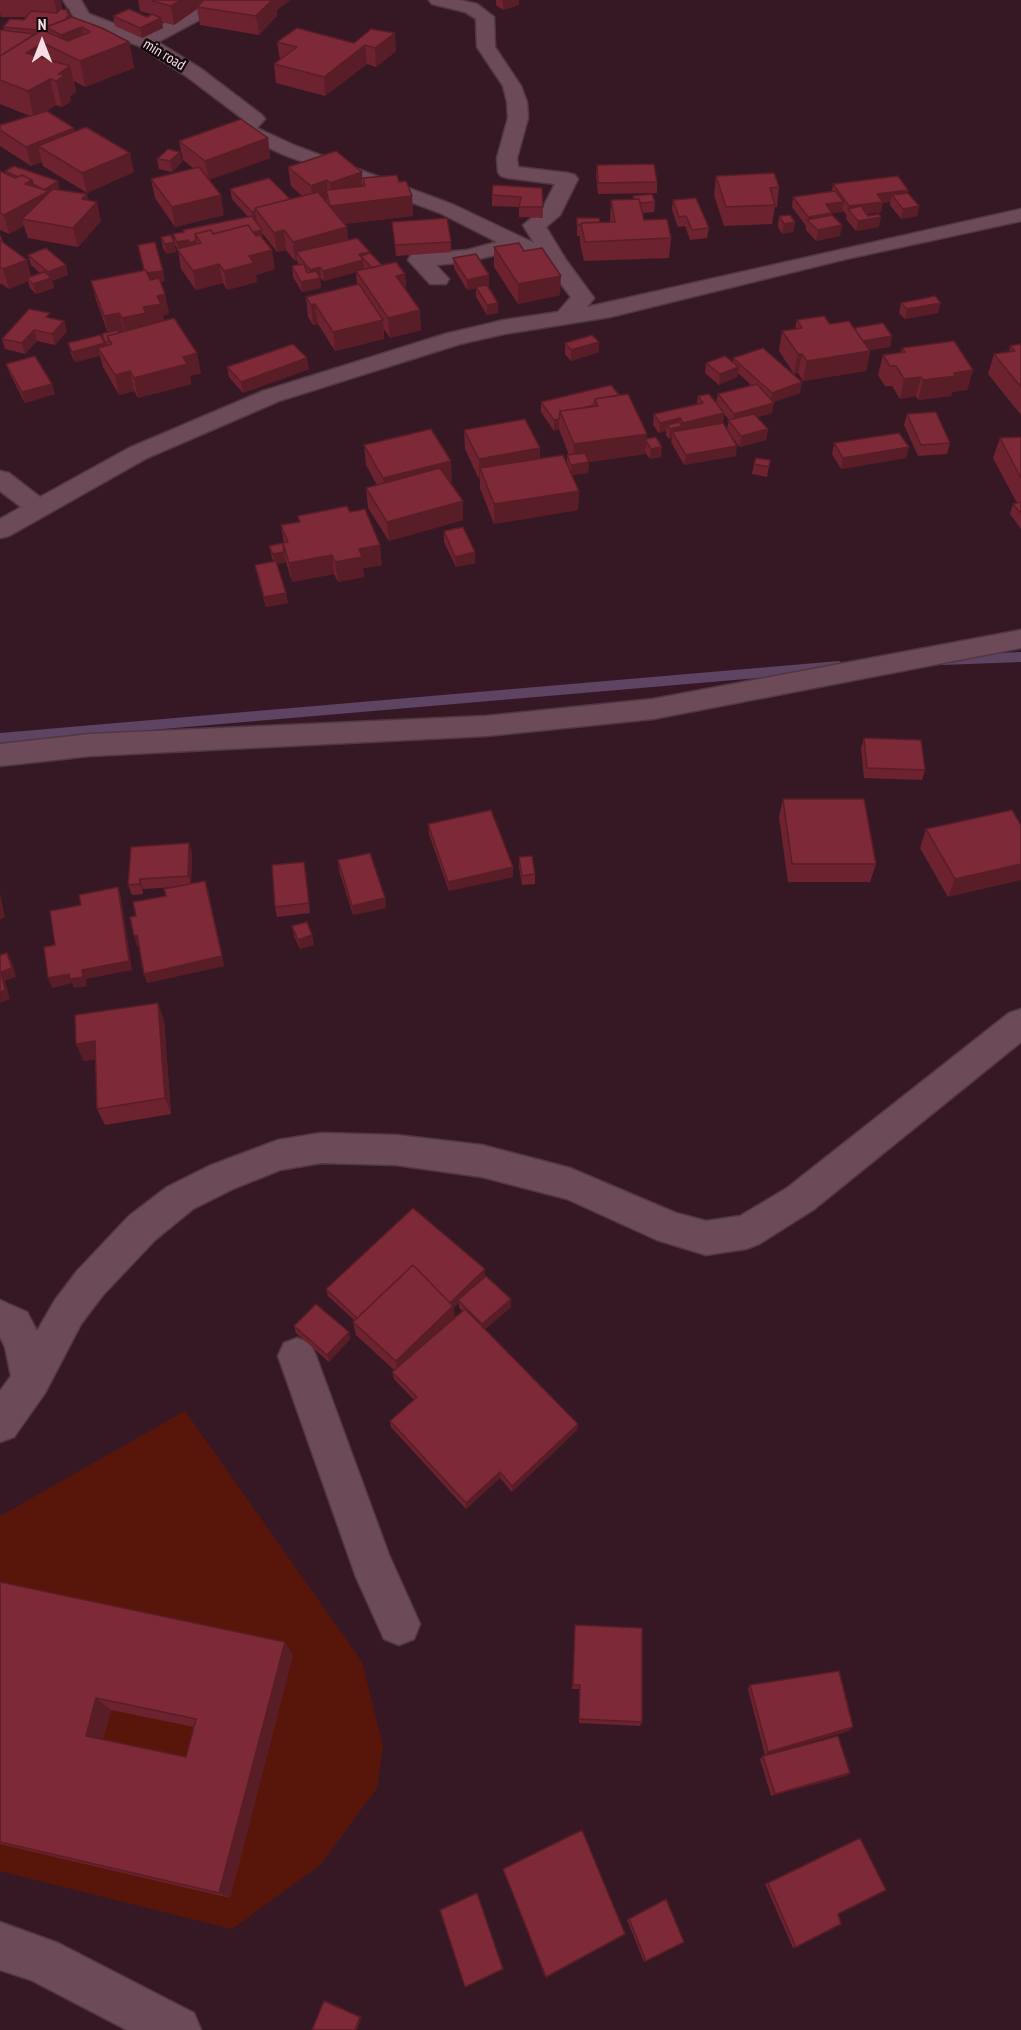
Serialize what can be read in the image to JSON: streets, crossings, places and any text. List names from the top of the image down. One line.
{"streets":{"street":["min road"]},"north":"top"}
